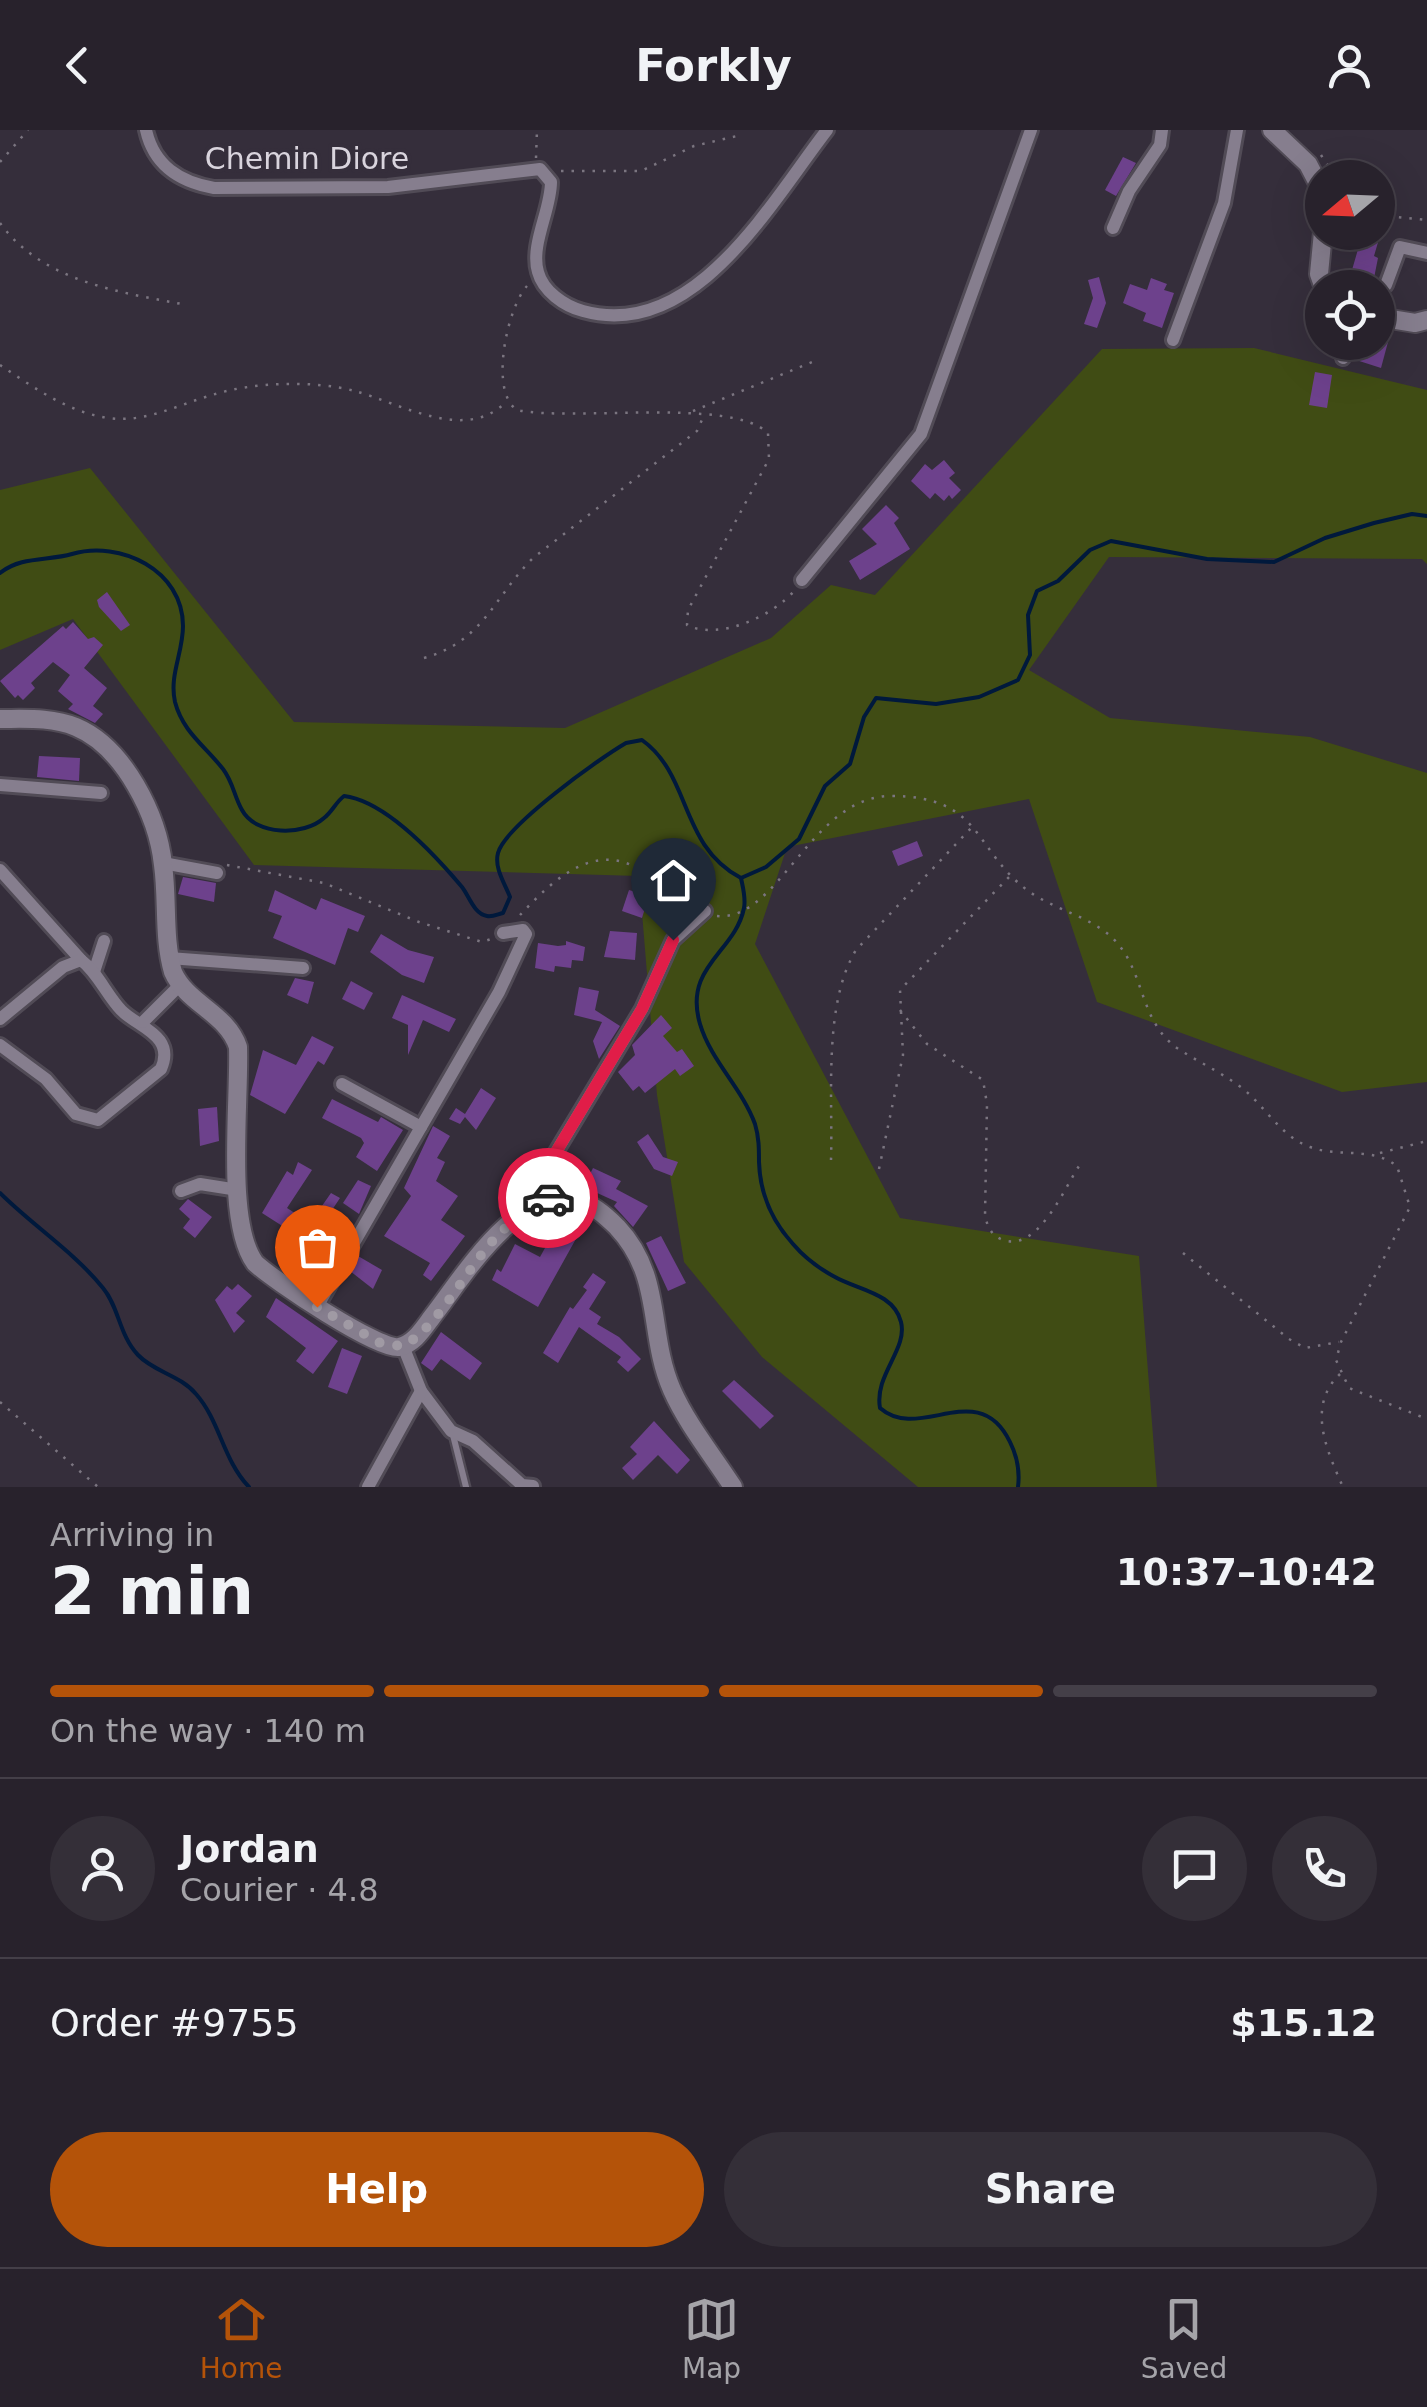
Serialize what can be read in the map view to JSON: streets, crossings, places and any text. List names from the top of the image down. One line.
{"streets":{"street":["Chemin Diore"]},"north":"left","page":{"header":"Forkly","heading":["2 min","Arriving in","10:37–10:42"],"panel":["Jordan","Courier · 4.8","Order #9755","$15.12"],"bar":"On the way · 140 m","buttons":["Help","Share"],"tabs":["Home","Map","Saved"]}}
